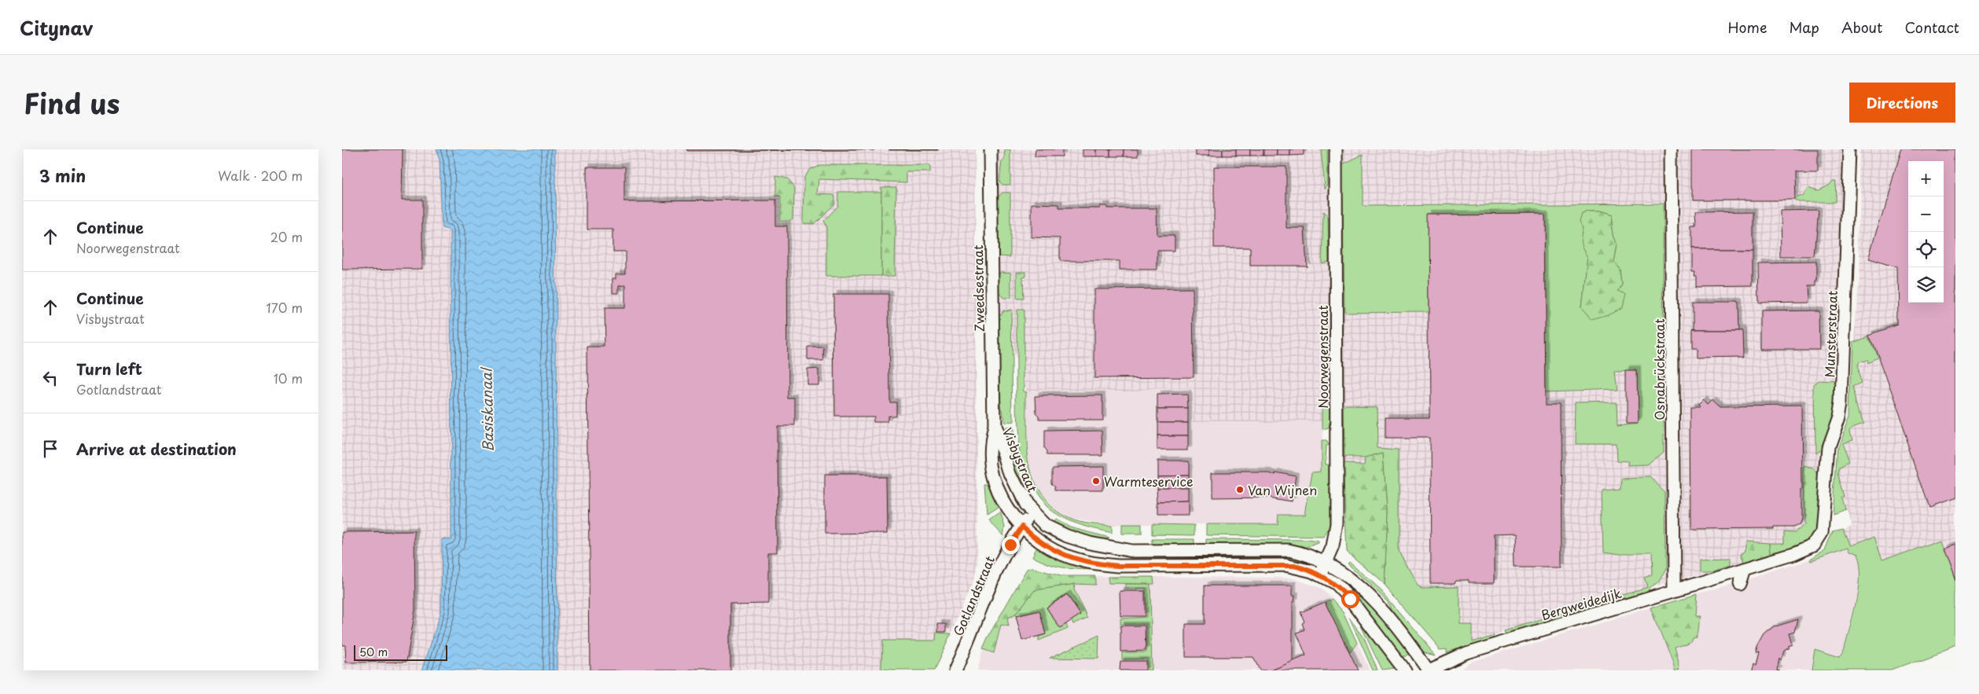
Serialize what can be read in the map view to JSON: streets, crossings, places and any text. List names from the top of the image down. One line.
{"streets":{"street":["Zweedsestraat","Munsterstraat","Noorwegenstraat","Osnabrückstraat","Visbystraat","Gotlandstraat","Bergweidedijk"]},"crossings":[["Zweedsestraat","Visbystraat"],["Munsterstraat","Bergweidedijk"],["Noorwegenstraat","Visbystraat"],["Osnabrückstraat","Bergweidedijk"],["Visbystraat","Gotlandstraat"]],"water":["Basiskanaal"],"places":["Warmteservice","Van Wijnen"],"scale_bar":"50 m","page":{"header":"Citynav","nav":["Home","Map","About","Contact"],"title":"Find us","buttons":"Directions","heading":["3 min","Walk · 200 m"],"map_buttons":["+","−"],"list":[["Continue","Noorwegenstraat","20 m"],["Continue","Visbystraat","170 m"],["Turn left","Gotlandstraat","10 m"],"Arrive at destination"],"scale":"50 m"}}
